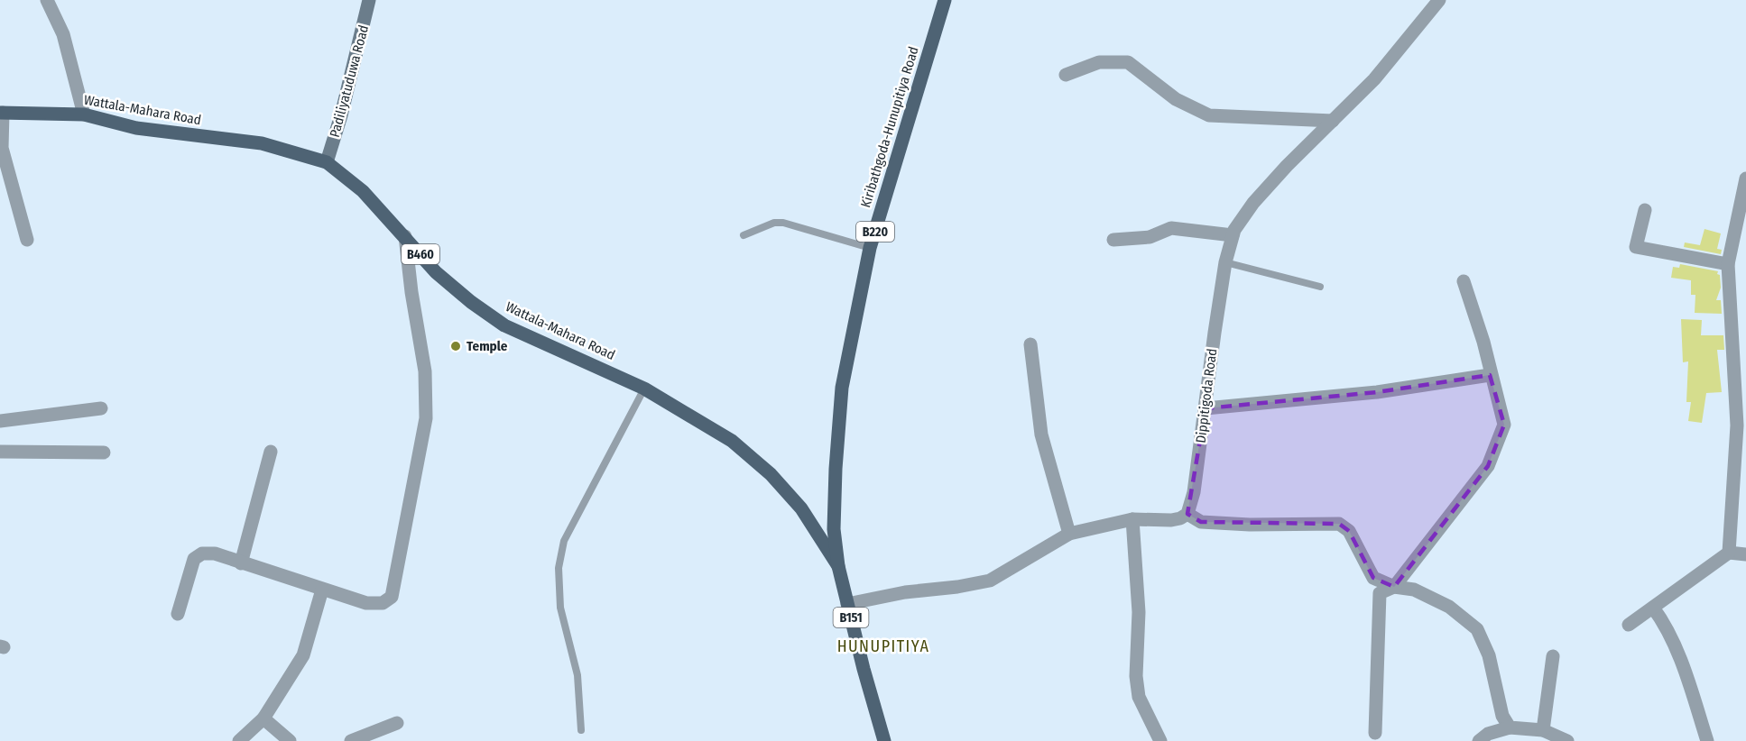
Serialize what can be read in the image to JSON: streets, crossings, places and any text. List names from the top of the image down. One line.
{"streets":{"main road":["Wattala-Mahara Road","Kiribathgoda-Hunupitiya Road","B220","B460","B151"],"street":["Padiliyatuduwa Road","Dippitigoda Road"]},"crossings":[["Padiliyatuduwa Road","Wattala-Mahara Road"],["Wattala-Mahara Road","Kiribathgoda-Hunupitiya Road"]],"districts":["HUNUPITIYA"],"places":["Temple"]}
